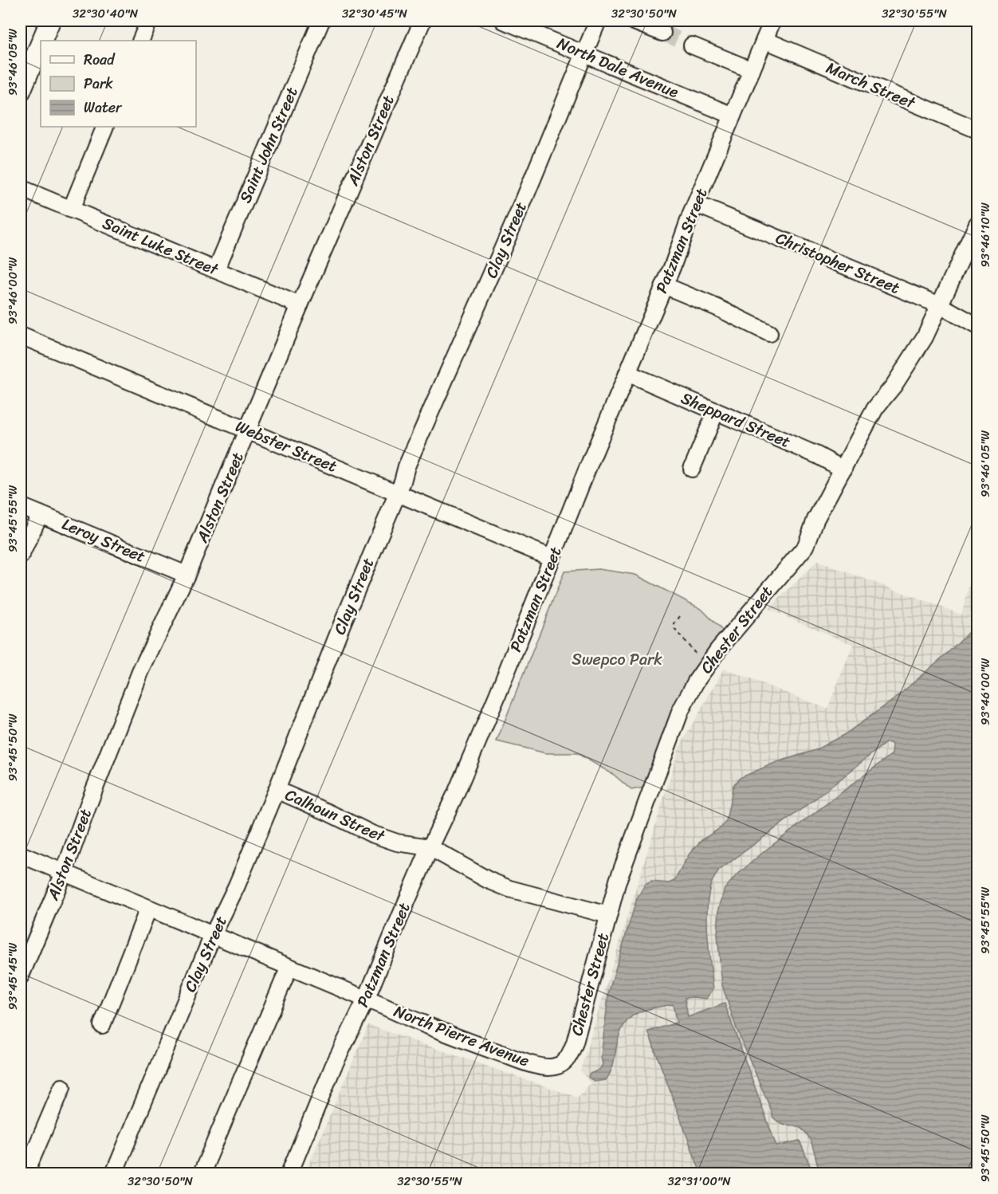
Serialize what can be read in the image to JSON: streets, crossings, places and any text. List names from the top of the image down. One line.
{"streets":{"street":["North Dale Avenue","March Street","Alston Street","Saint John Street","Clay Street","Patzman Street","Saint Luke Street","Christopher Street","Sheppard Street","Webster Street","Leroy Street","Chester Street","Calhoun Street","North Pierre Avenue"]},"crossings":[["North Dale Avenue","Clay Street"],["North Dale Avenue","Patzman Street"],["March Street","Patzman Street"],["Alston Street","Saint Luke Street"],["Alston Street","Webster Street"],["Alston Street","Leroy Street"],["Alston Street","North Pierre Avenue"],["Saint John Street","Saint Luke Street"],["Clay Street","Webster Street"],["Clay Street","Calhoun Street"],["Clay Street","North Pierre Avenue"],["Patzman Street","Christopher Street"],["Patzman Street","Sheppard Street"],["Patzman Street","Webster Street"],["Patzman Street","Calhoun Street"],["Patzman Street","North Pierre Avenue"],["Christopher Street","Chester Street"],["Sheppard Street","Chester Street"],["Chester Street","Calhoun Street"],["Chester Street","North Pierre Avenue"]],"parks":["Swepco Park"],"legend":["Road","Park","Water"],"coordinates":["32°30'40\"N","32°30'45\"N","32°30'50\"N","32°30'55\"N","93°46'05\"W","93°46'10\"W","93°46'00\"W","93°45'55\"W","93°45'50\"W","93°45'45\"W","32°31'00\"N"]}
